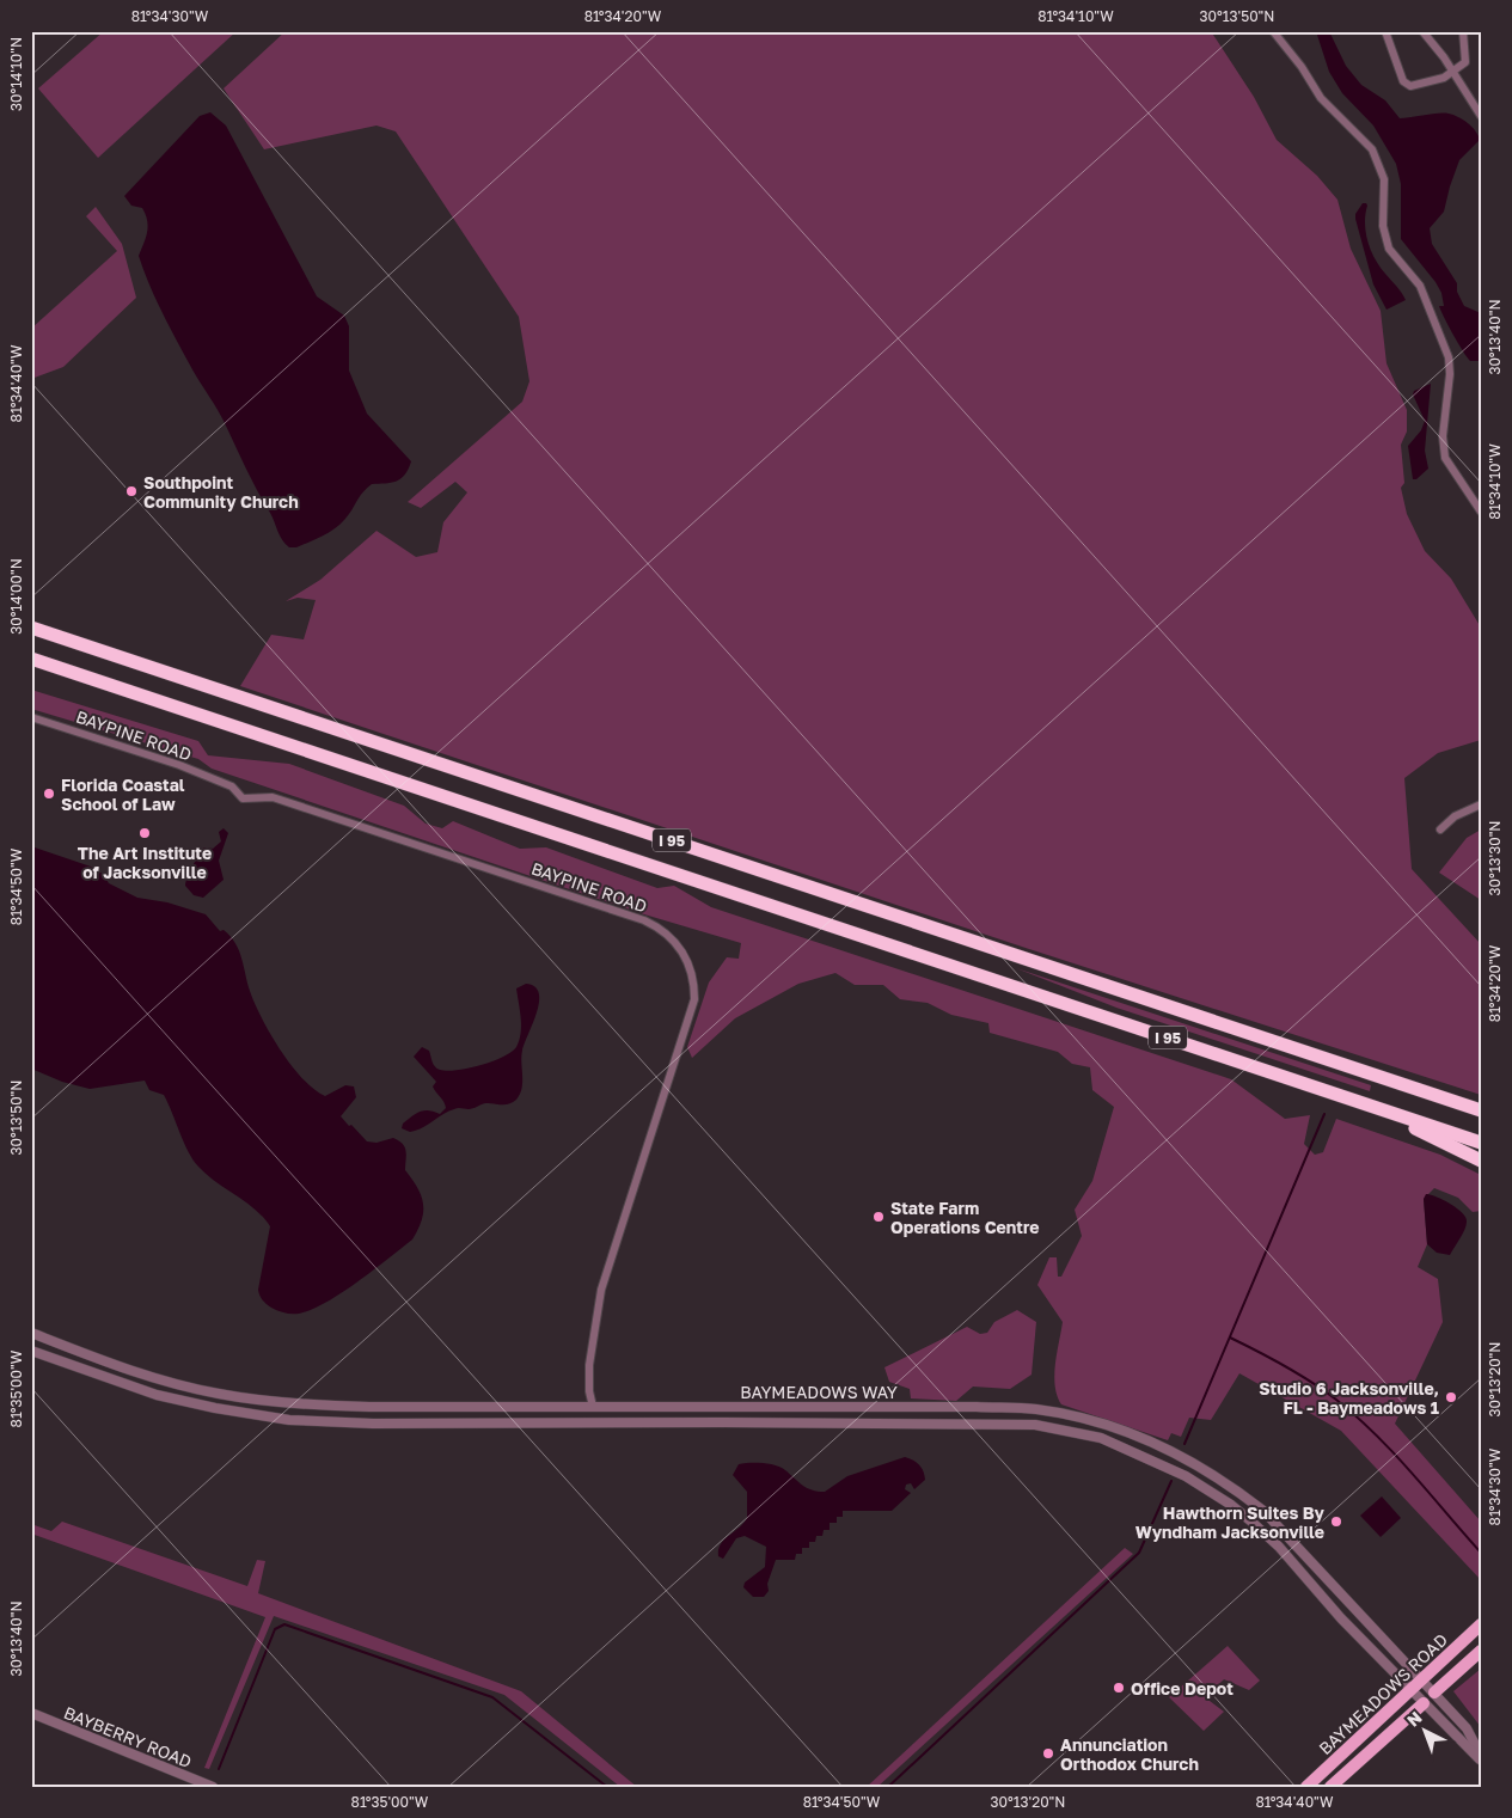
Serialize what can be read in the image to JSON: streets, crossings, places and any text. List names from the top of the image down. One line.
{"streets":{"highway":["I 95"],"main road":["BAYMEADOWS ROAD"],"street":["BAYPINE ROAD","BAYMEADOWS WAY","BAYBERRY ROAD"]},"crossings":[["BAYPINE ROAD","BAYMEADOWS WAY"],["BAYMEADOWS WAY","BAYMEADOWS ROAD"]],"places":["Southpoint Community Church","Florida Coastal School of Law","The Art Institute of Jacksonville","State Farm Operations Centre","Studio 6 Jacksonville, FL - Baymeadows 1","Hawthorn Suites By Wyndham Jacksonville","Office Depot","Annunciation Orthodox Church"],"north":"top left","coordinates":["81°34'30\"W","81°34'20\"W","81°34'10\"W","30°13'50\"N","30°14'10\"N","30°13'40\"N","81°34'40\"W","30°14'00\"N","30°13'30\"N","81°34'50\"W","30°13'20\"N","81°35'00\"W"]}
